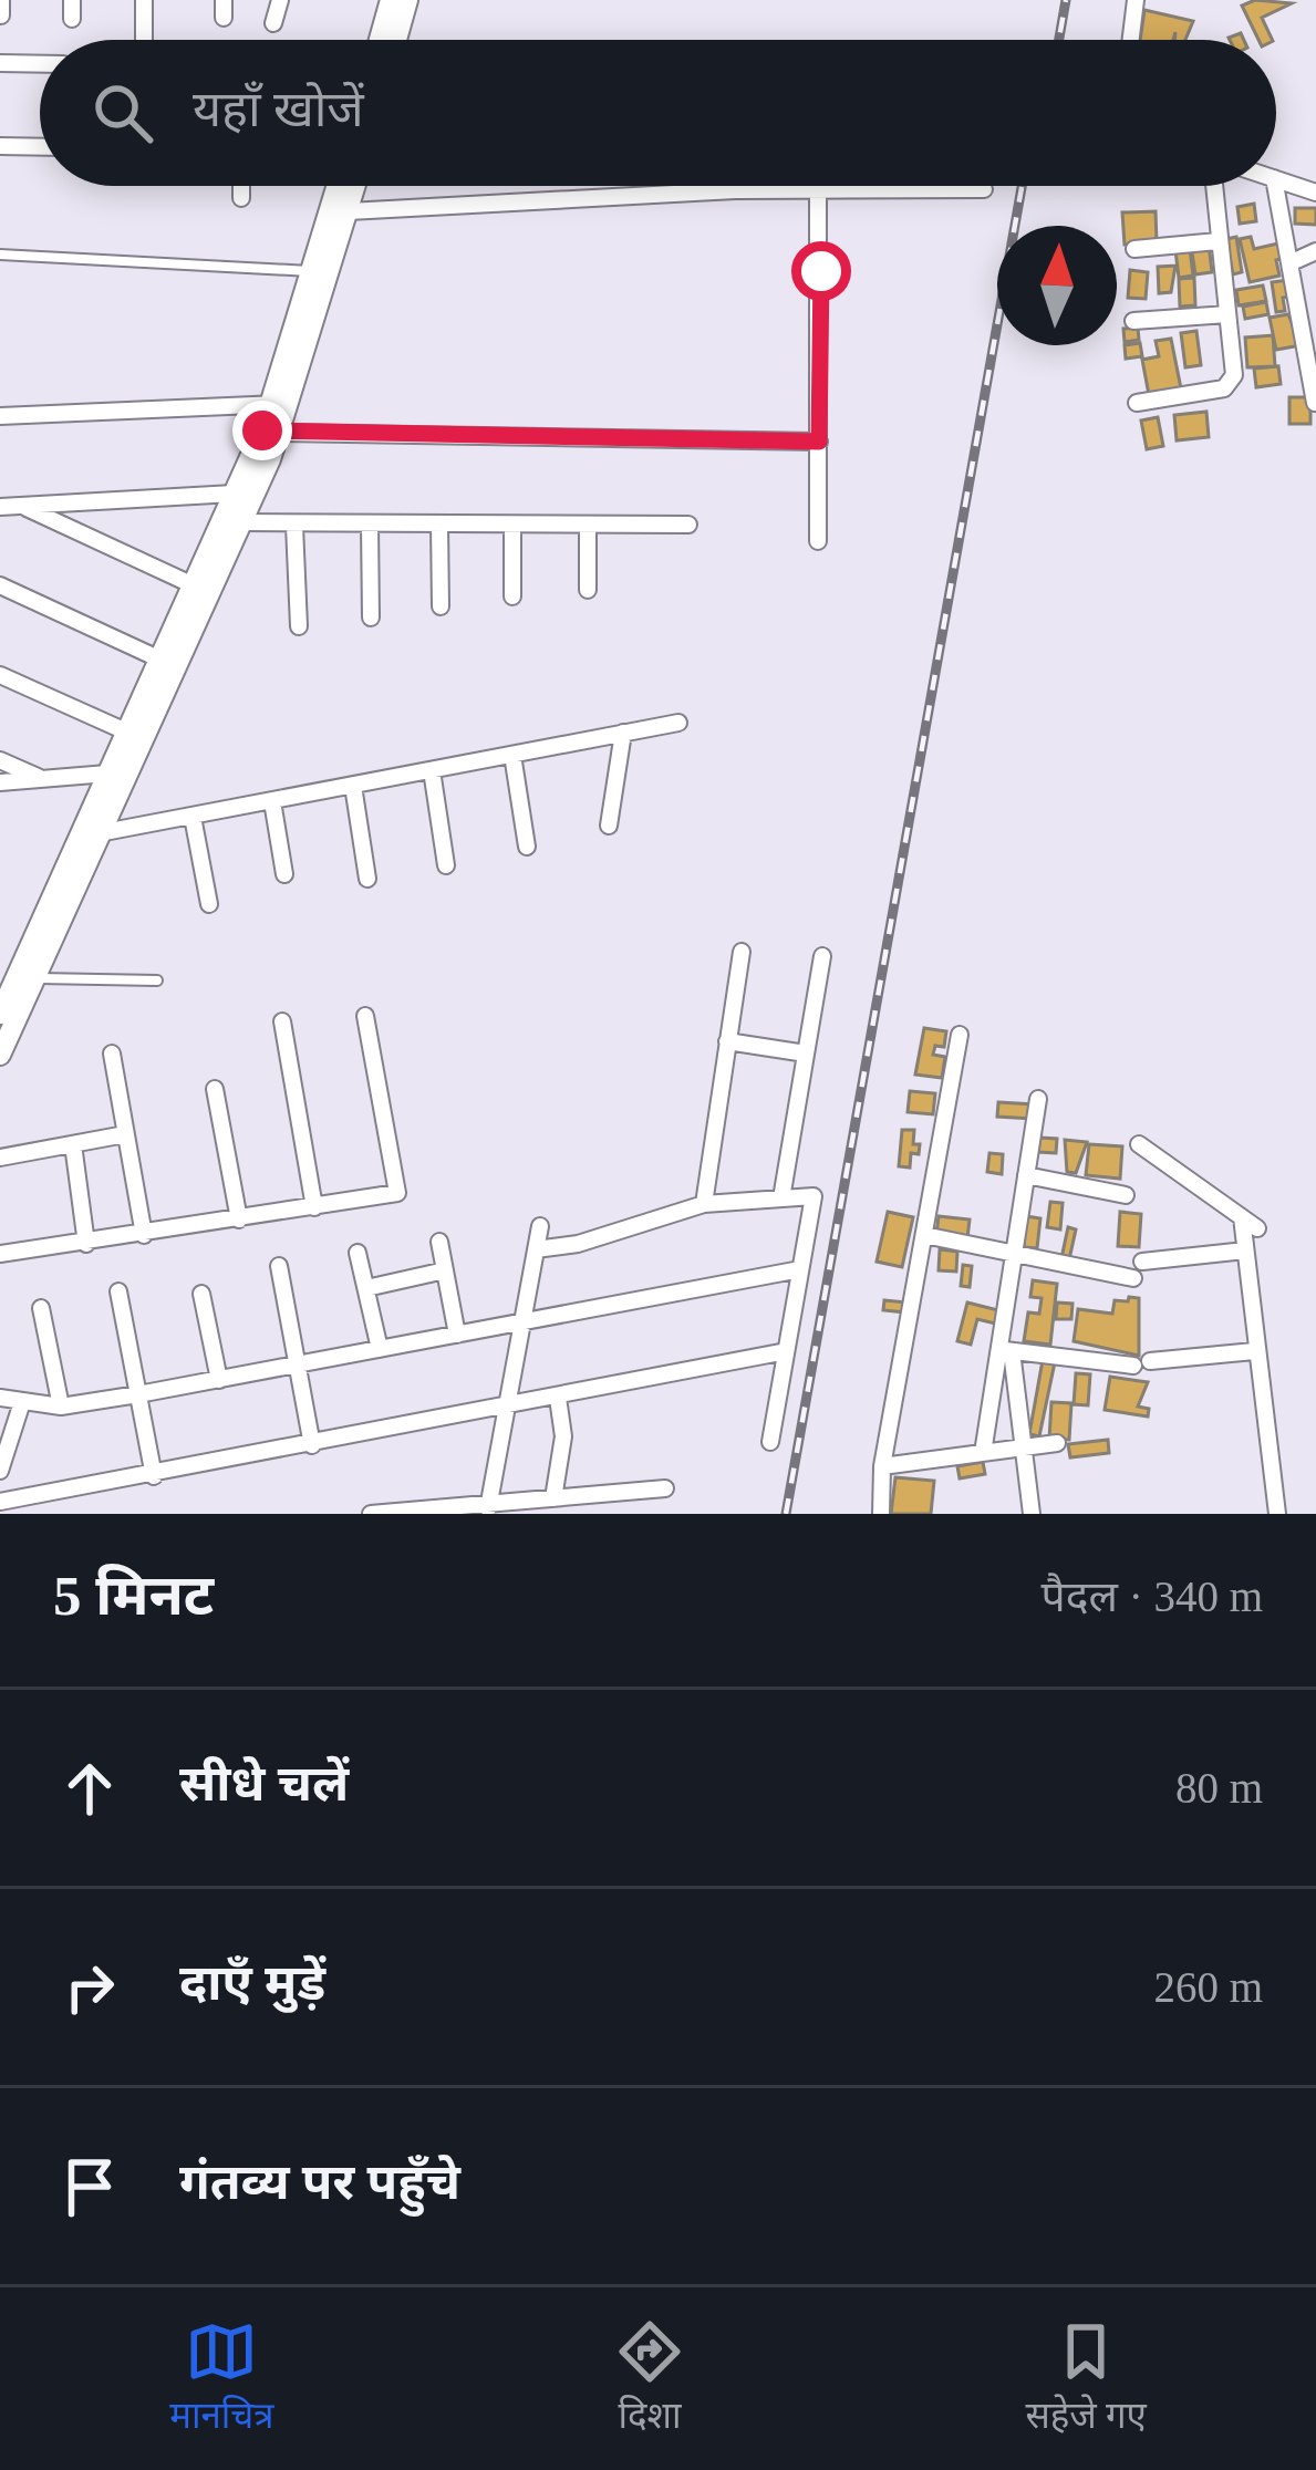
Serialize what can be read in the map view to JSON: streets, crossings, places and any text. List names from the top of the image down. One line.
{"north":"top","page":{"search":"यहाँ खोजें","heading":["5 मिनट","पैदल · 340 m"],"list":[["सीधे चलें","80 m"],["दाएँ मुड़ें","260 m"],"गंतव्य पर पहुँचे"],"nav":["मानचित्र","दिशा","सहेजे गए"]}}
